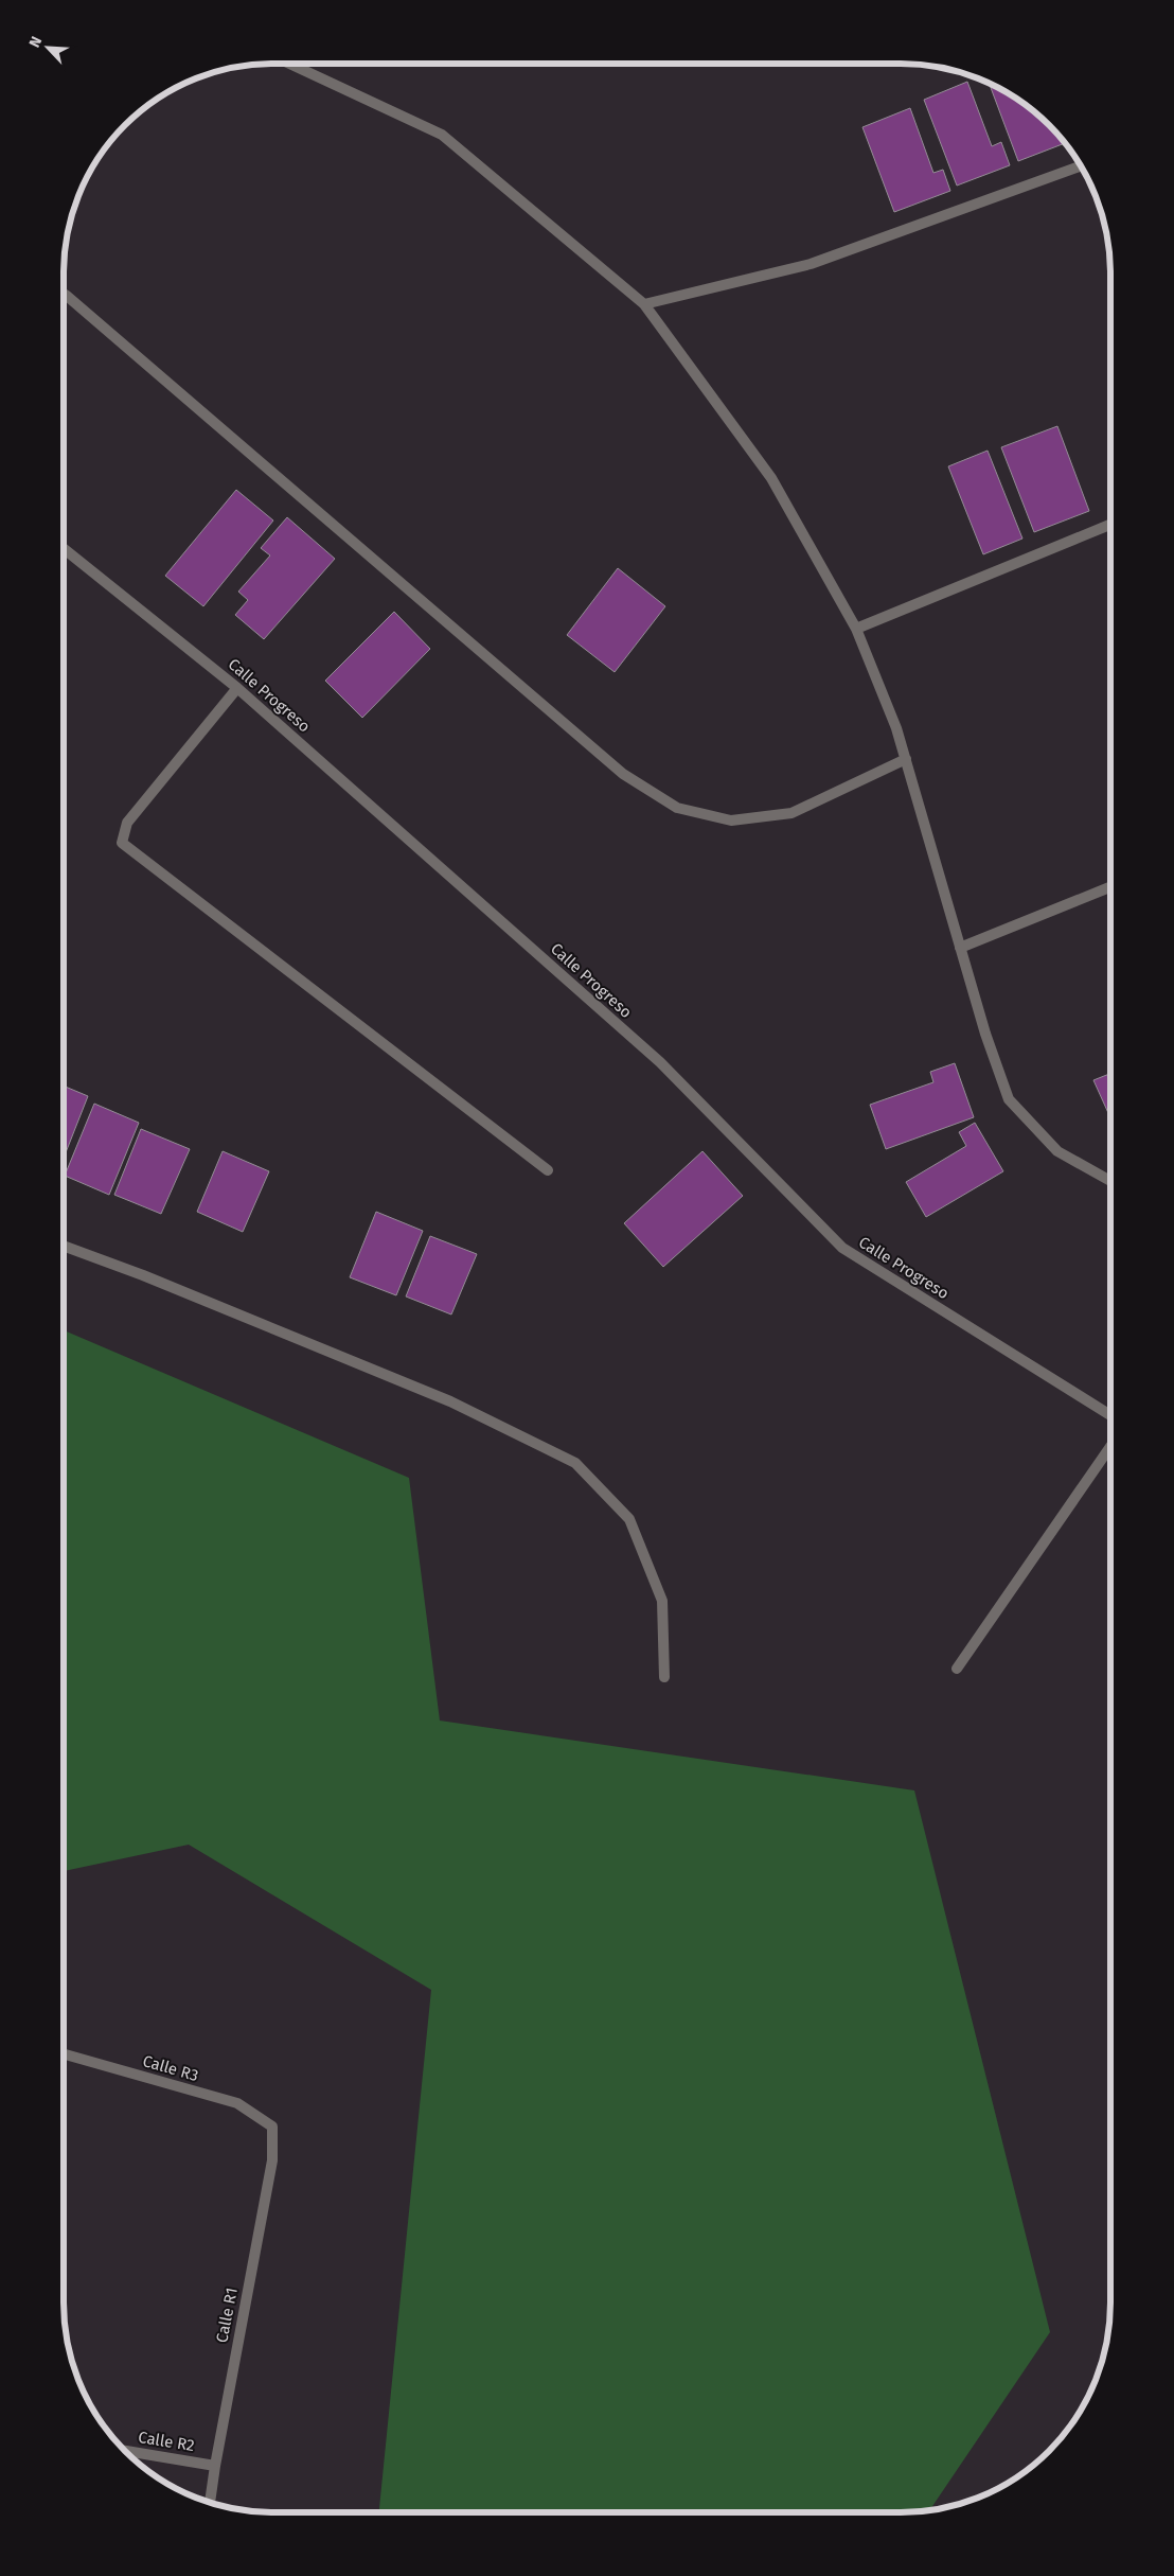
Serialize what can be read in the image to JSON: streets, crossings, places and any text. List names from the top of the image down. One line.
{"streets":{"street":["Calle Progreso","Calle R3","Calle R1","Calle R2"]},"crossings":[["Calle R3","Calle R1"],["Calle R1","Calle R2"]],"north":"top left"}
